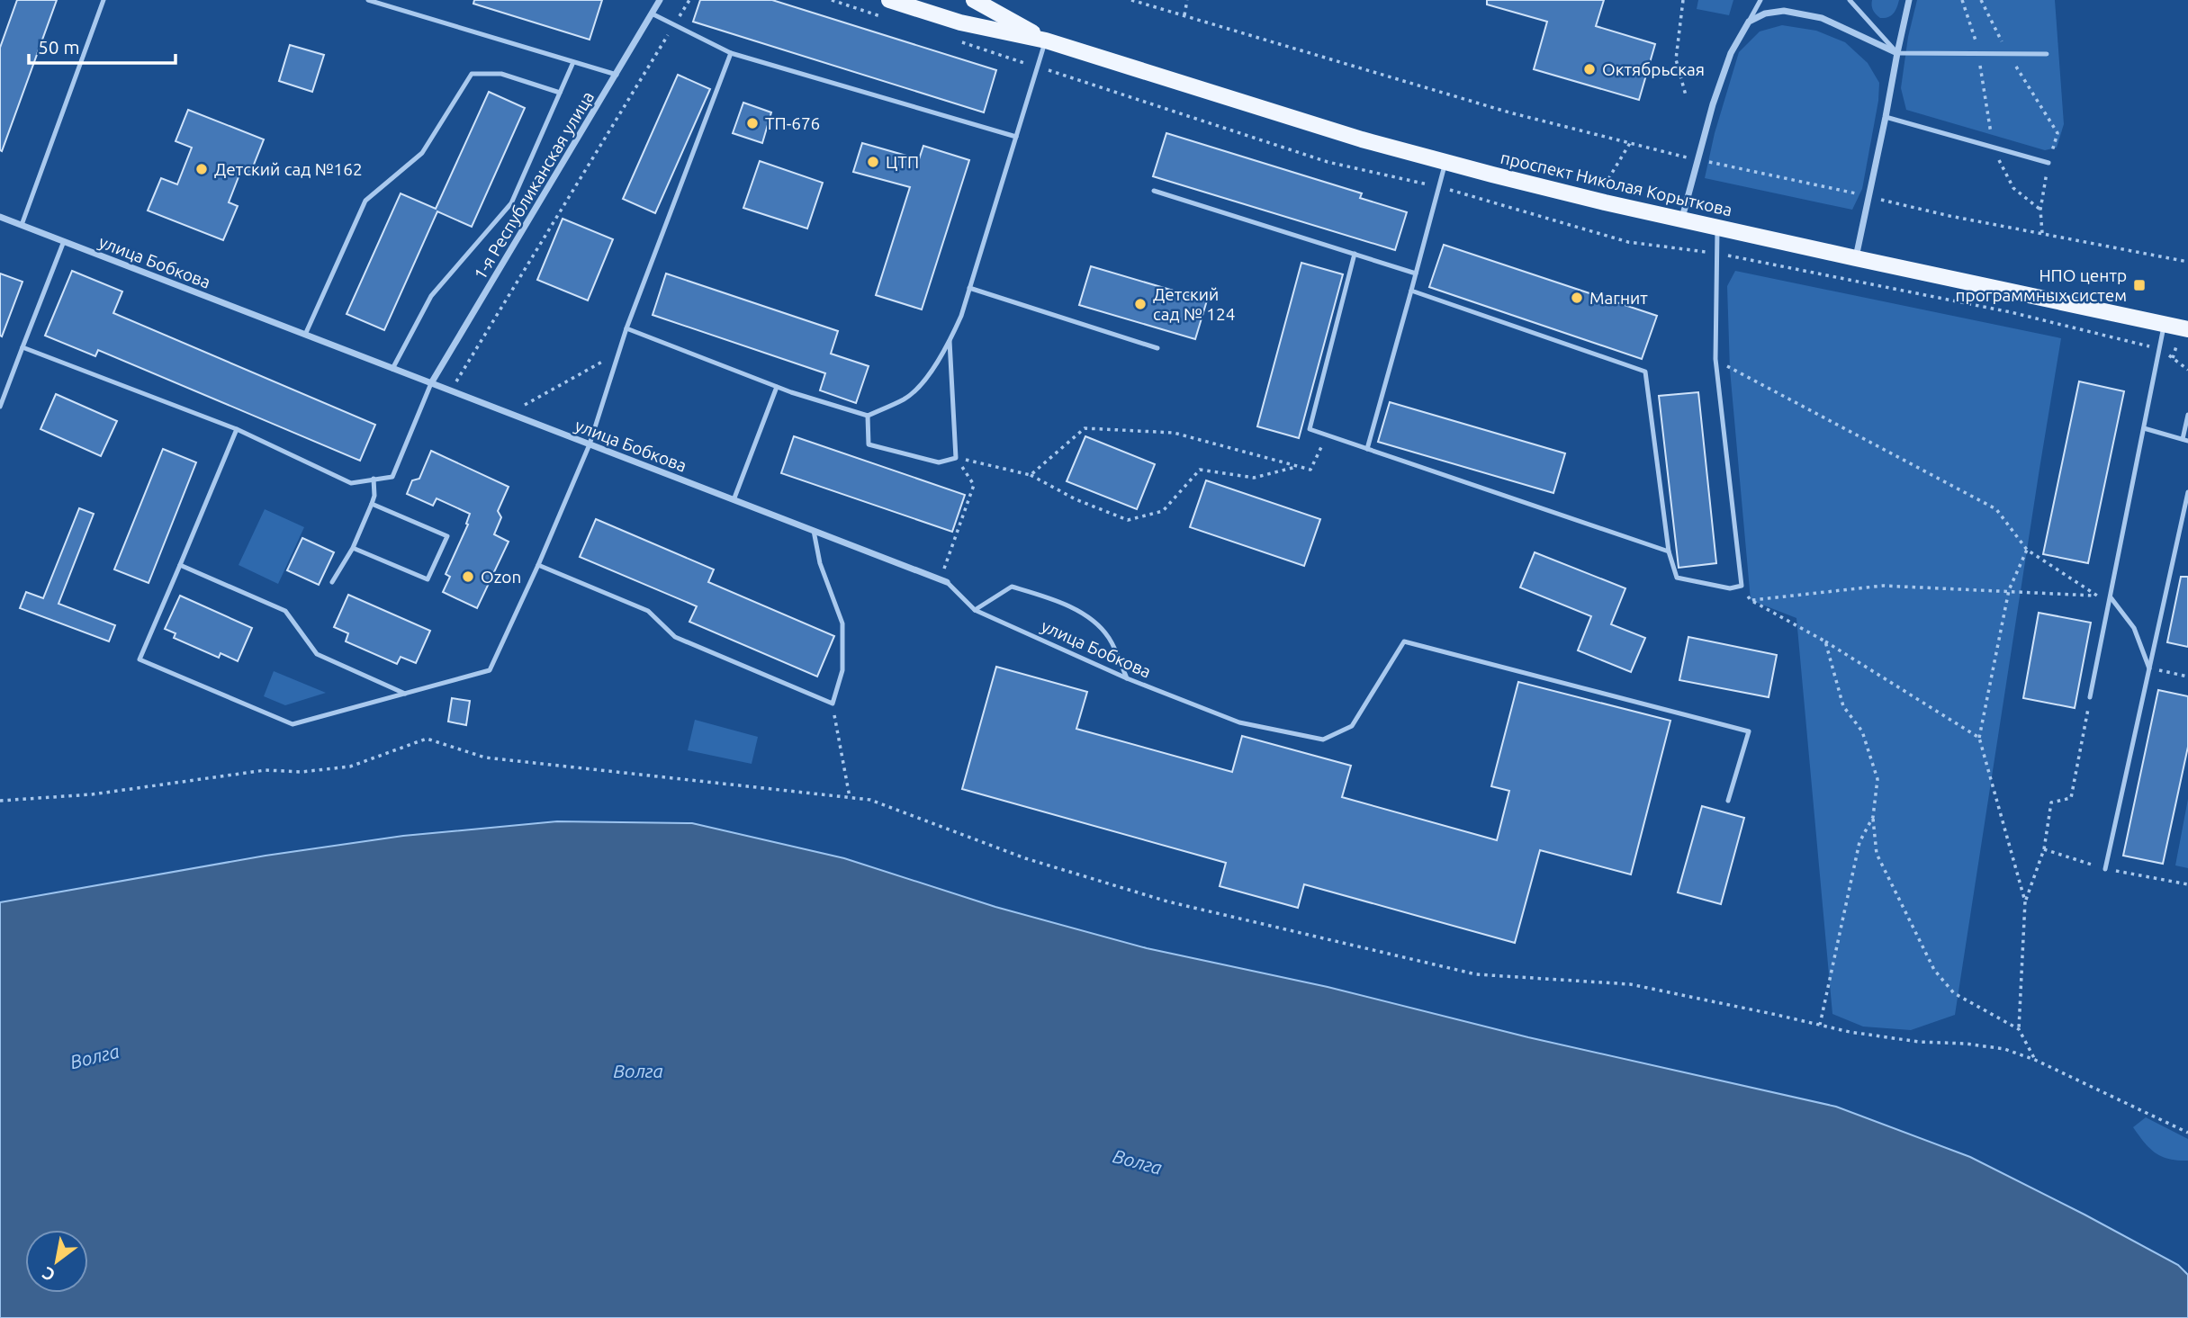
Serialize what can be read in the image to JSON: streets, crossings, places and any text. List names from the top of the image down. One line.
{"streets":{"main road":["проспект Николая Корыткова"],"street":["1-я Республиканская улица","улица Бобкова"]},"crossings":[["1-я Республиканская улица","улица Бобкова"]],"water":["Волга"],"places":{"other":["Октябрьская","ТП-676","ЦТП","Детский сад №162","Магнит","Детский сад № 124","Ozon"],"transit":["НПО центр программных систем"]},"scale_bar":"50 m","north":"bottom left"}
